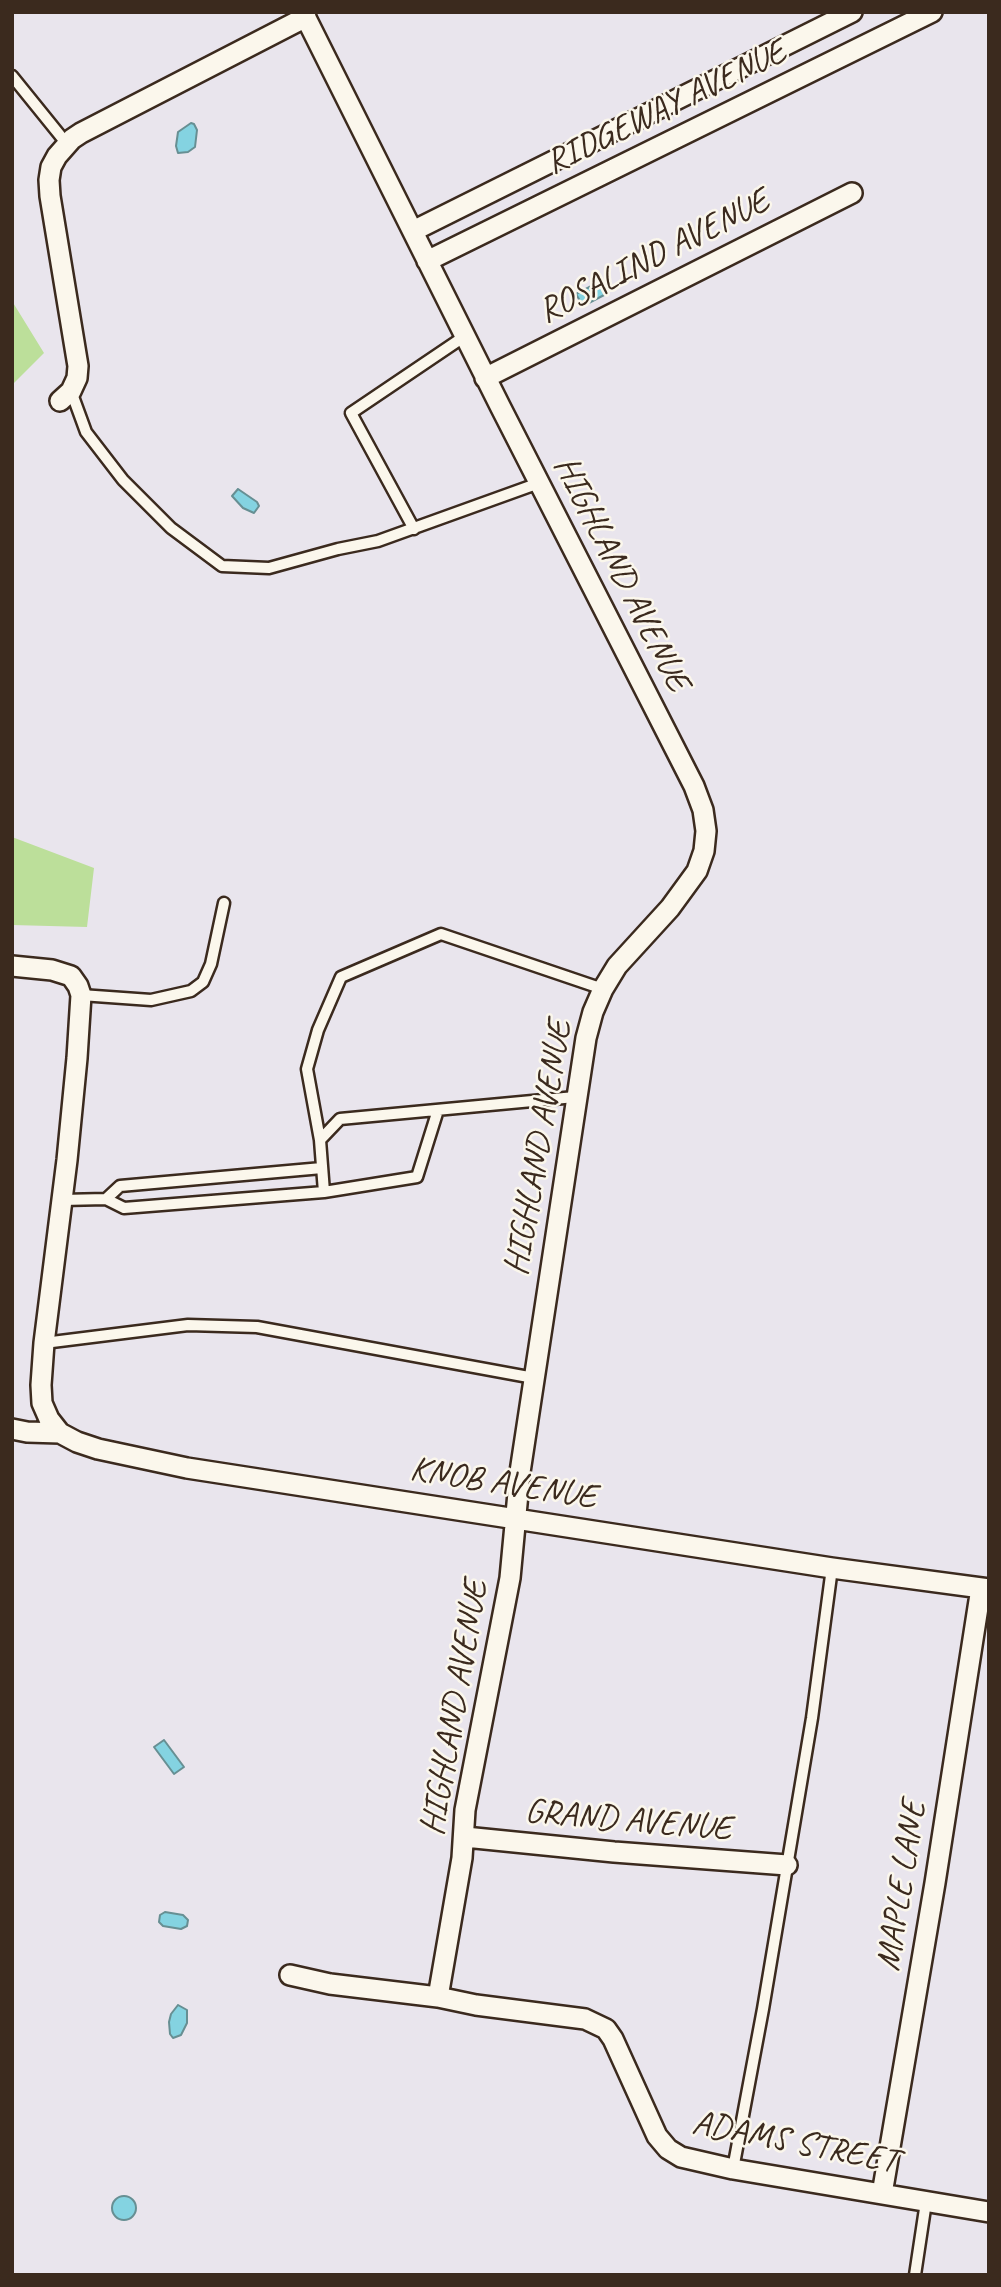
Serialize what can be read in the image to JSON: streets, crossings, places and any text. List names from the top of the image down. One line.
{"streets":{"street":["RIDGEWAY AVENUE","ROSALIND AVENUE","HIGHLAND AVENUE","KNOB AVENUE","GRAND AVENUE","MAPLE LANE","ADAMS STREET"]},"crossings":[["RIDGEWAY AVENUE","HIGHLAND AVENUE"],["ROSALIND AVENUE","HIGHLAND AVENUE"],["HIGHLAND AVENUE","KNOB AVENUE"],["HIGHLAND AVENUE","GRAND AVENUE"],["HIGHLAND AVENUE","ADAMS STREET"],["KNOB AVENUE","MAPLE LANE"],["MAPLE LANE","ADAMS STREET"]]}
